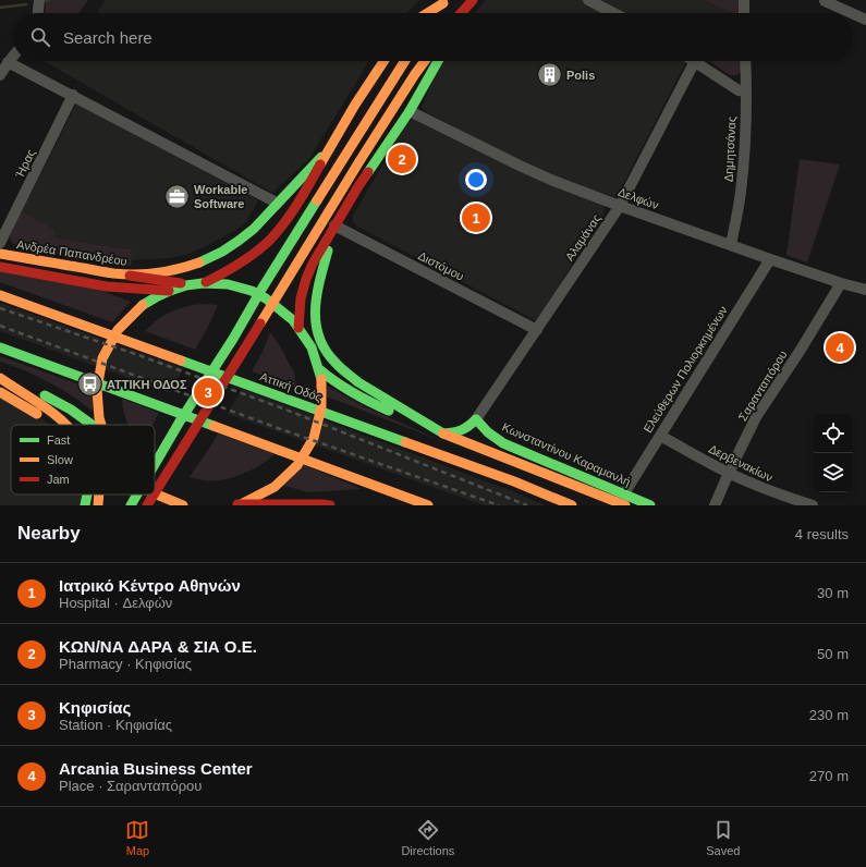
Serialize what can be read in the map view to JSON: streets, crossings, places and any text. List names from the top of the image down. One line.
{"streets":{"main road":["Ανδρέα Παπανδρέου","Αττική Οδός","Κωνσταντίνου Καραμανλή"],"street":["Δημητσάνας","Ήρας","Δελφών","Αλαμάνας","Διστόμου","Ελεύθερων Πολιορκημένων","Σαρανταπόρου","Δερβενακίων"]},"crossings":[["Δημητσάνας","Δελφών"],["Δελφών","Αλαμάνας"],["Δελφών","Ελεύθερων Πολιορκημένων"],["Δελφών","Σαρανταπόρου"],["Αλαμάνας","Διστόμου"],["Αλαμάνας","Κωνσταντίνου Καραμανλή"],["Ελεύθερων Πολιορκημένων","Κωνσταντίνου Καραμανλή"],["Ελεύθερων Πολιορκημένων","Δερβενακίων"],["Σαρανταπόρου","Δερβενακίων"]],"places":{"building":["Polis"],"office":["Workable Software"],"bus stop":["ΑΤΤΙΚΗ ΟΔΟΣ"]},"legend":["Fast","Slow","Jam"],"page":{"search":"Search here","pins":["2","1","4","3"],"heading":["Nearby","4 results"],"list":[{"mark":"1","name":"Ιατρικό Κέντρο Αθηνών","note":"Hospital · Δελφών","value":"30 m"},{"mark":"2","name":"ΚΩΝ/ΝΑ ΔΑΡΑ & ΣΙΑ Ο.Ε.","note":"Pharmacy · Κηφισίας","value":"50 m"},{"mark":"3","name":"Κηφισίας","note":"Station · Κηφισίας","value":"230 m"},{"mark":"4","name":"Arcania Business Center","note":"Place · Σαρανταπόρου","value":"270 m"}],"nav":["Map","Directions","Saved"]}}
